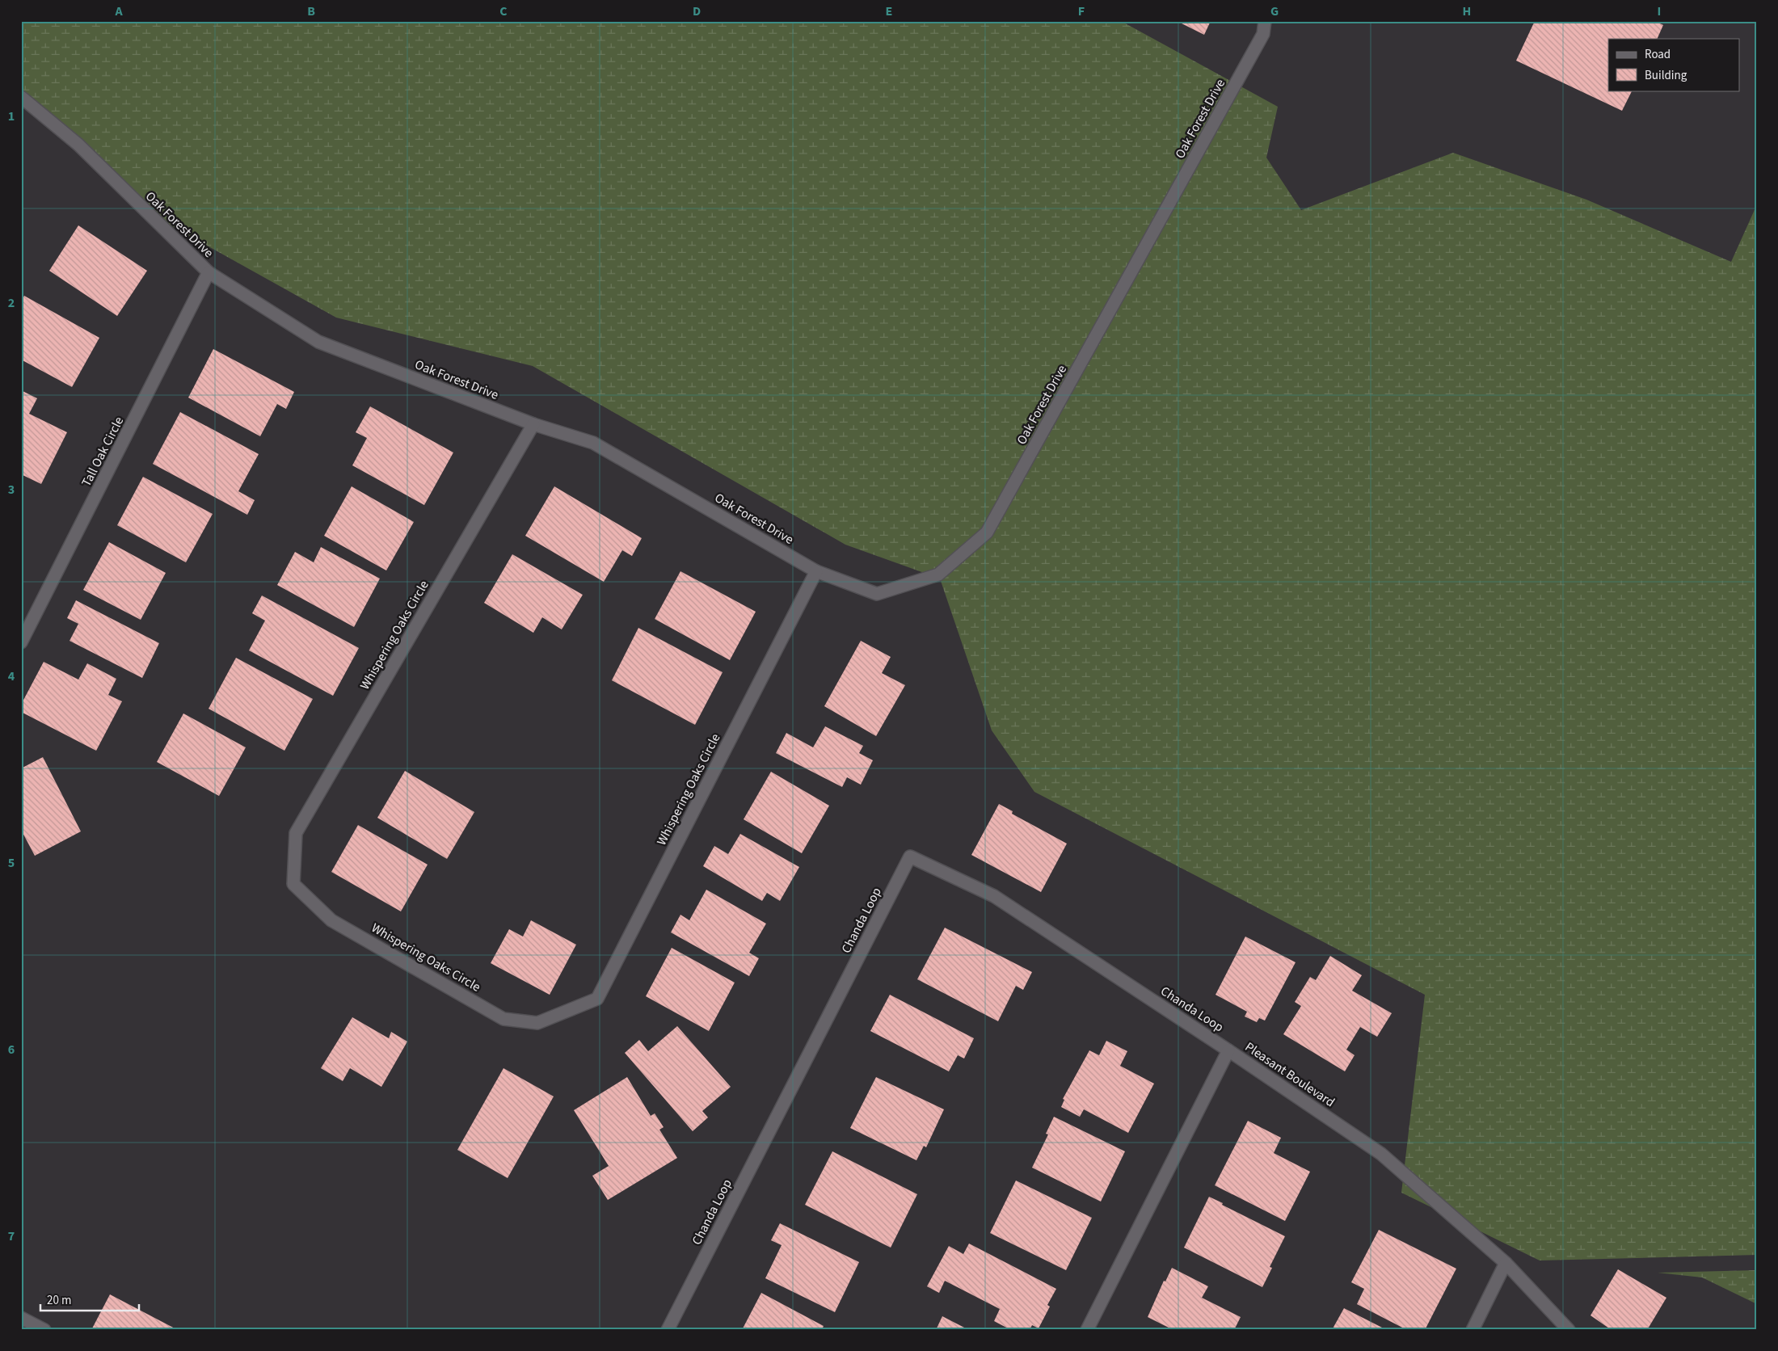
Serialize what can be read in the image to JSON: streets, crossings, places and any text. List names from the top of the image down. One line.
{"streets":{"street":["Oak Forest Drive","Tall Oak Circle","Whispering Oaks Circle","Chanda Loop","Pleasant Boulevard"]},"crossings":[["Oak Forest Drive","Tall Oak Circle"],["Oak Forest Drive","Whispering Oaks Circle"],["Chanda Loop","Pleasant Boulevard"]],"legend":["Road","Building"],"scale_bar":"20 m","grid":{"columns":["A","B","C","D","E","F","G","H","I"],"rows":["1","2","3","4","5","6","7"]}}
